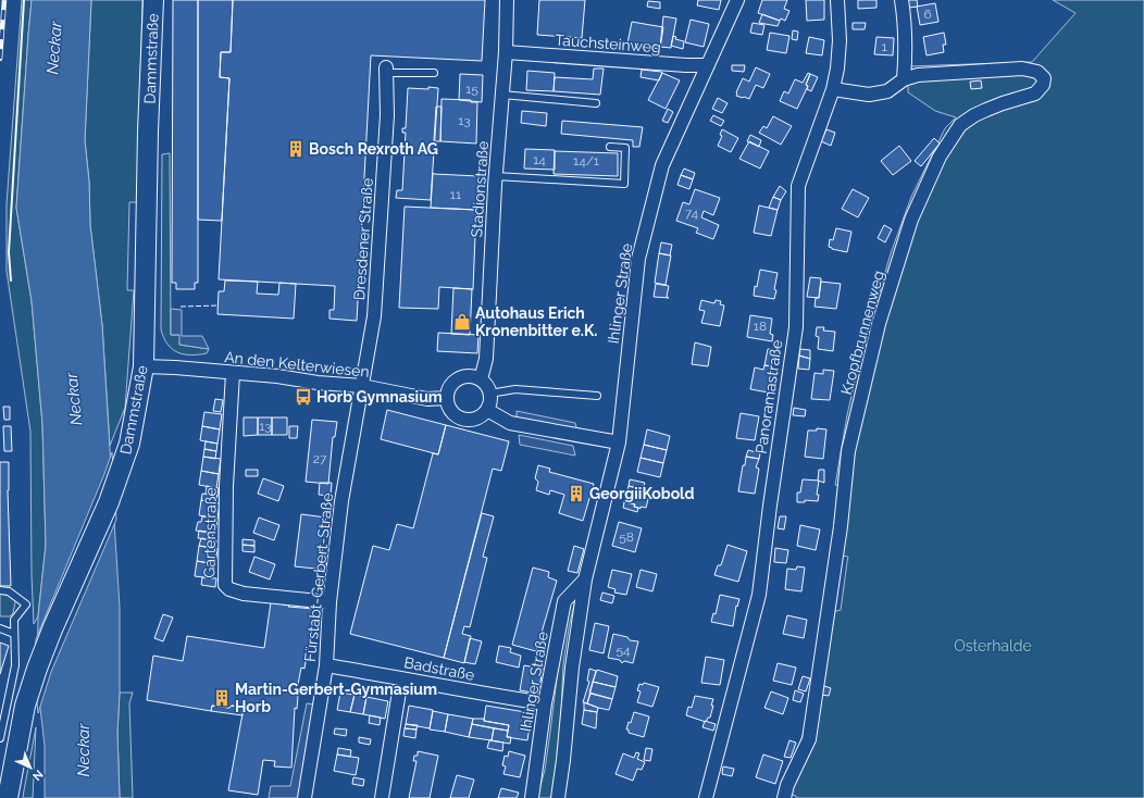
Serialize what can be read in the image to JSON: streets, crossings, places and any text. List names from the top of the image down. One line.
{"streets":{"main road":["Dammstraße"],"street":["Tauchsteinweg","Stadionstraße","Dresdener Straße","Ihlinger Straße","Kropfbrunnenweg","An den Kelterwiesen","Panoramastraße","Gartenstraße","Fürstabt-Gerbert-Straße","Badstraße"]},"crossings":[["Tauchsteinweg","Stadionstraße"],["Tauchsteinweg","Ihlinger Straße"],["Dammstraße","An den Kelterwiesen"],["Stadionstraße","An den Kelterwiesen"],["Dresdener Straße","An den Kelterwiesen"],["Dresdener Straße","Fürstabt-Gerbert-Straße"],["Ihlinger Straße","Badstraße"],["An den Kelterwiesen","Gartenstraße"],["An den Kelterwiesen","Fürstabt-Gerbert-Straße"],["Gartenstraße","Fürstabt-Gerbert-Straße"],["Fürstabt-Gerbert-Straße","Badstraße"]],"water":["Neckar"],"parks":["Osterhalde"],"places":{"building":["Bosch Rexroth AG","GeorgiiKobold","Martin-Gerbert-Gymnasium Horb"],"shop":["Autohaus Erich Kronenbitter e.K."],"bus stop":["Horb Gymnasium"]},"house_numbers":["6","1","15","13","14","14/1","11","74","18","13","27","58","54"],"north":"bottom right"}
